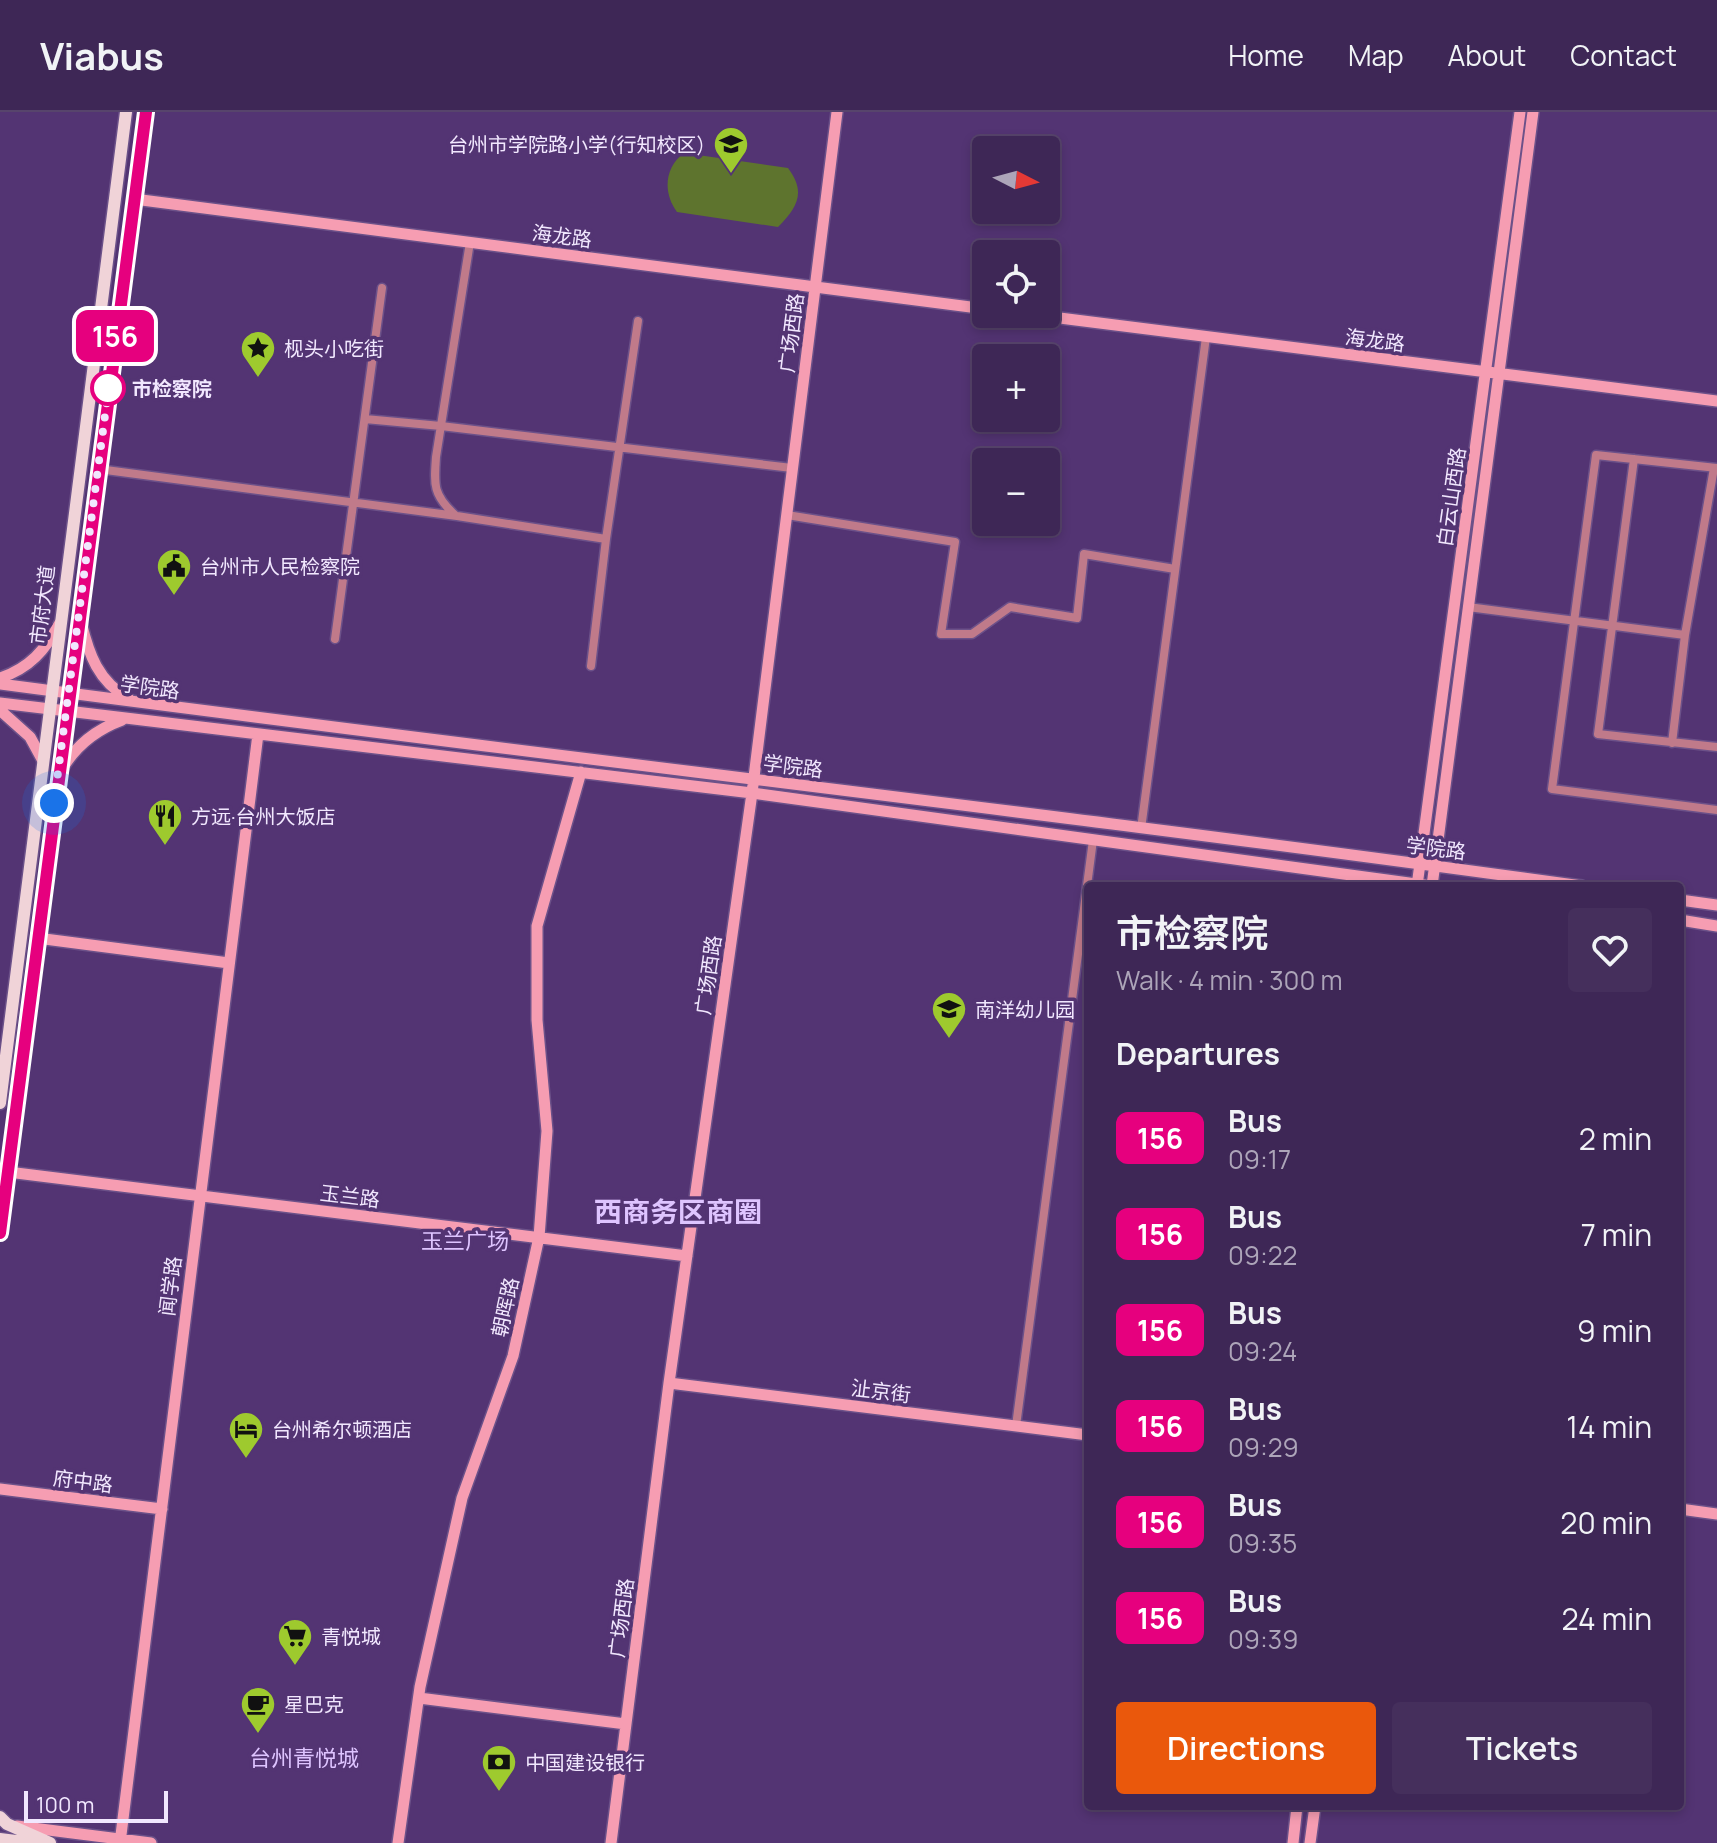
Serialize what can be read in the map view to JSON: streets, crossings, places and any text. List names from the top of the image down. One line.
{"streets":{"main road":["海龙路","广场西路","白云山西路","市府大道","学院路","玉兰路","闻学路","朝晖路","沚京街","府中路"]},"crossings":[["海龙路","广场西路"],["海龙路","白云山西路"],["海龙路","市府大道"],["广场西路","学院路"],["广场西路","玉兰路"],["广场西路","沚京街"],["白云山西路","学院路"],["市府大道","学院路"],["市府大道","玉兰路"],["学院路","闻学路"],["学院路","朝晖路"],["玉兰路","闻学路"],["玉兰路","朝晖路"],["闻学路","府中路"]],"districts":["西商务区商圈","玉兰广场","台州青悦城"],"places":{"school or university":["台州市学院路小学(行知校区)","南洋幼儿园"],"place":["枧头小吃街"],"other":["市检察院"],"public building":["台州市人民检察院"],"restaurant":["方远·台州大饭店"],"hotel":["台州希尔顿酒店"],"supermarket":["青悦城"],"cafe":["星巴克"],"bank":["中国建设银行"]},"lines":["bus line 156"],"scale_bar":"100 m","north":"right","page":{"header":"Viabus","nav":["Home","Map","About","Contact"],"on_map":"156","map_buttons":["+","−"],"heading":[["市检察院","Walk · 4 min · 300 m"],"Departures"],"list":[{"mark":"156","name":"Bus","note":"09:17","value":"2 min"},{"mark":"156","name":"Bus","note":"09:22","value":"7 min"},{"mark":"156","name":"Bus","note":"09:24","value":"9 min"},{"mark":"156","name":"Bus","note":"09:29","value":"14 min"},{"mark":"156","name":"Bus","note":"09:35","value":"20 min"},{"mark":"156","name":"Bus","note":"09:39","value":"24 min"}],"buttons":["Directions","Tickets"],"scale":"100 m"}}
